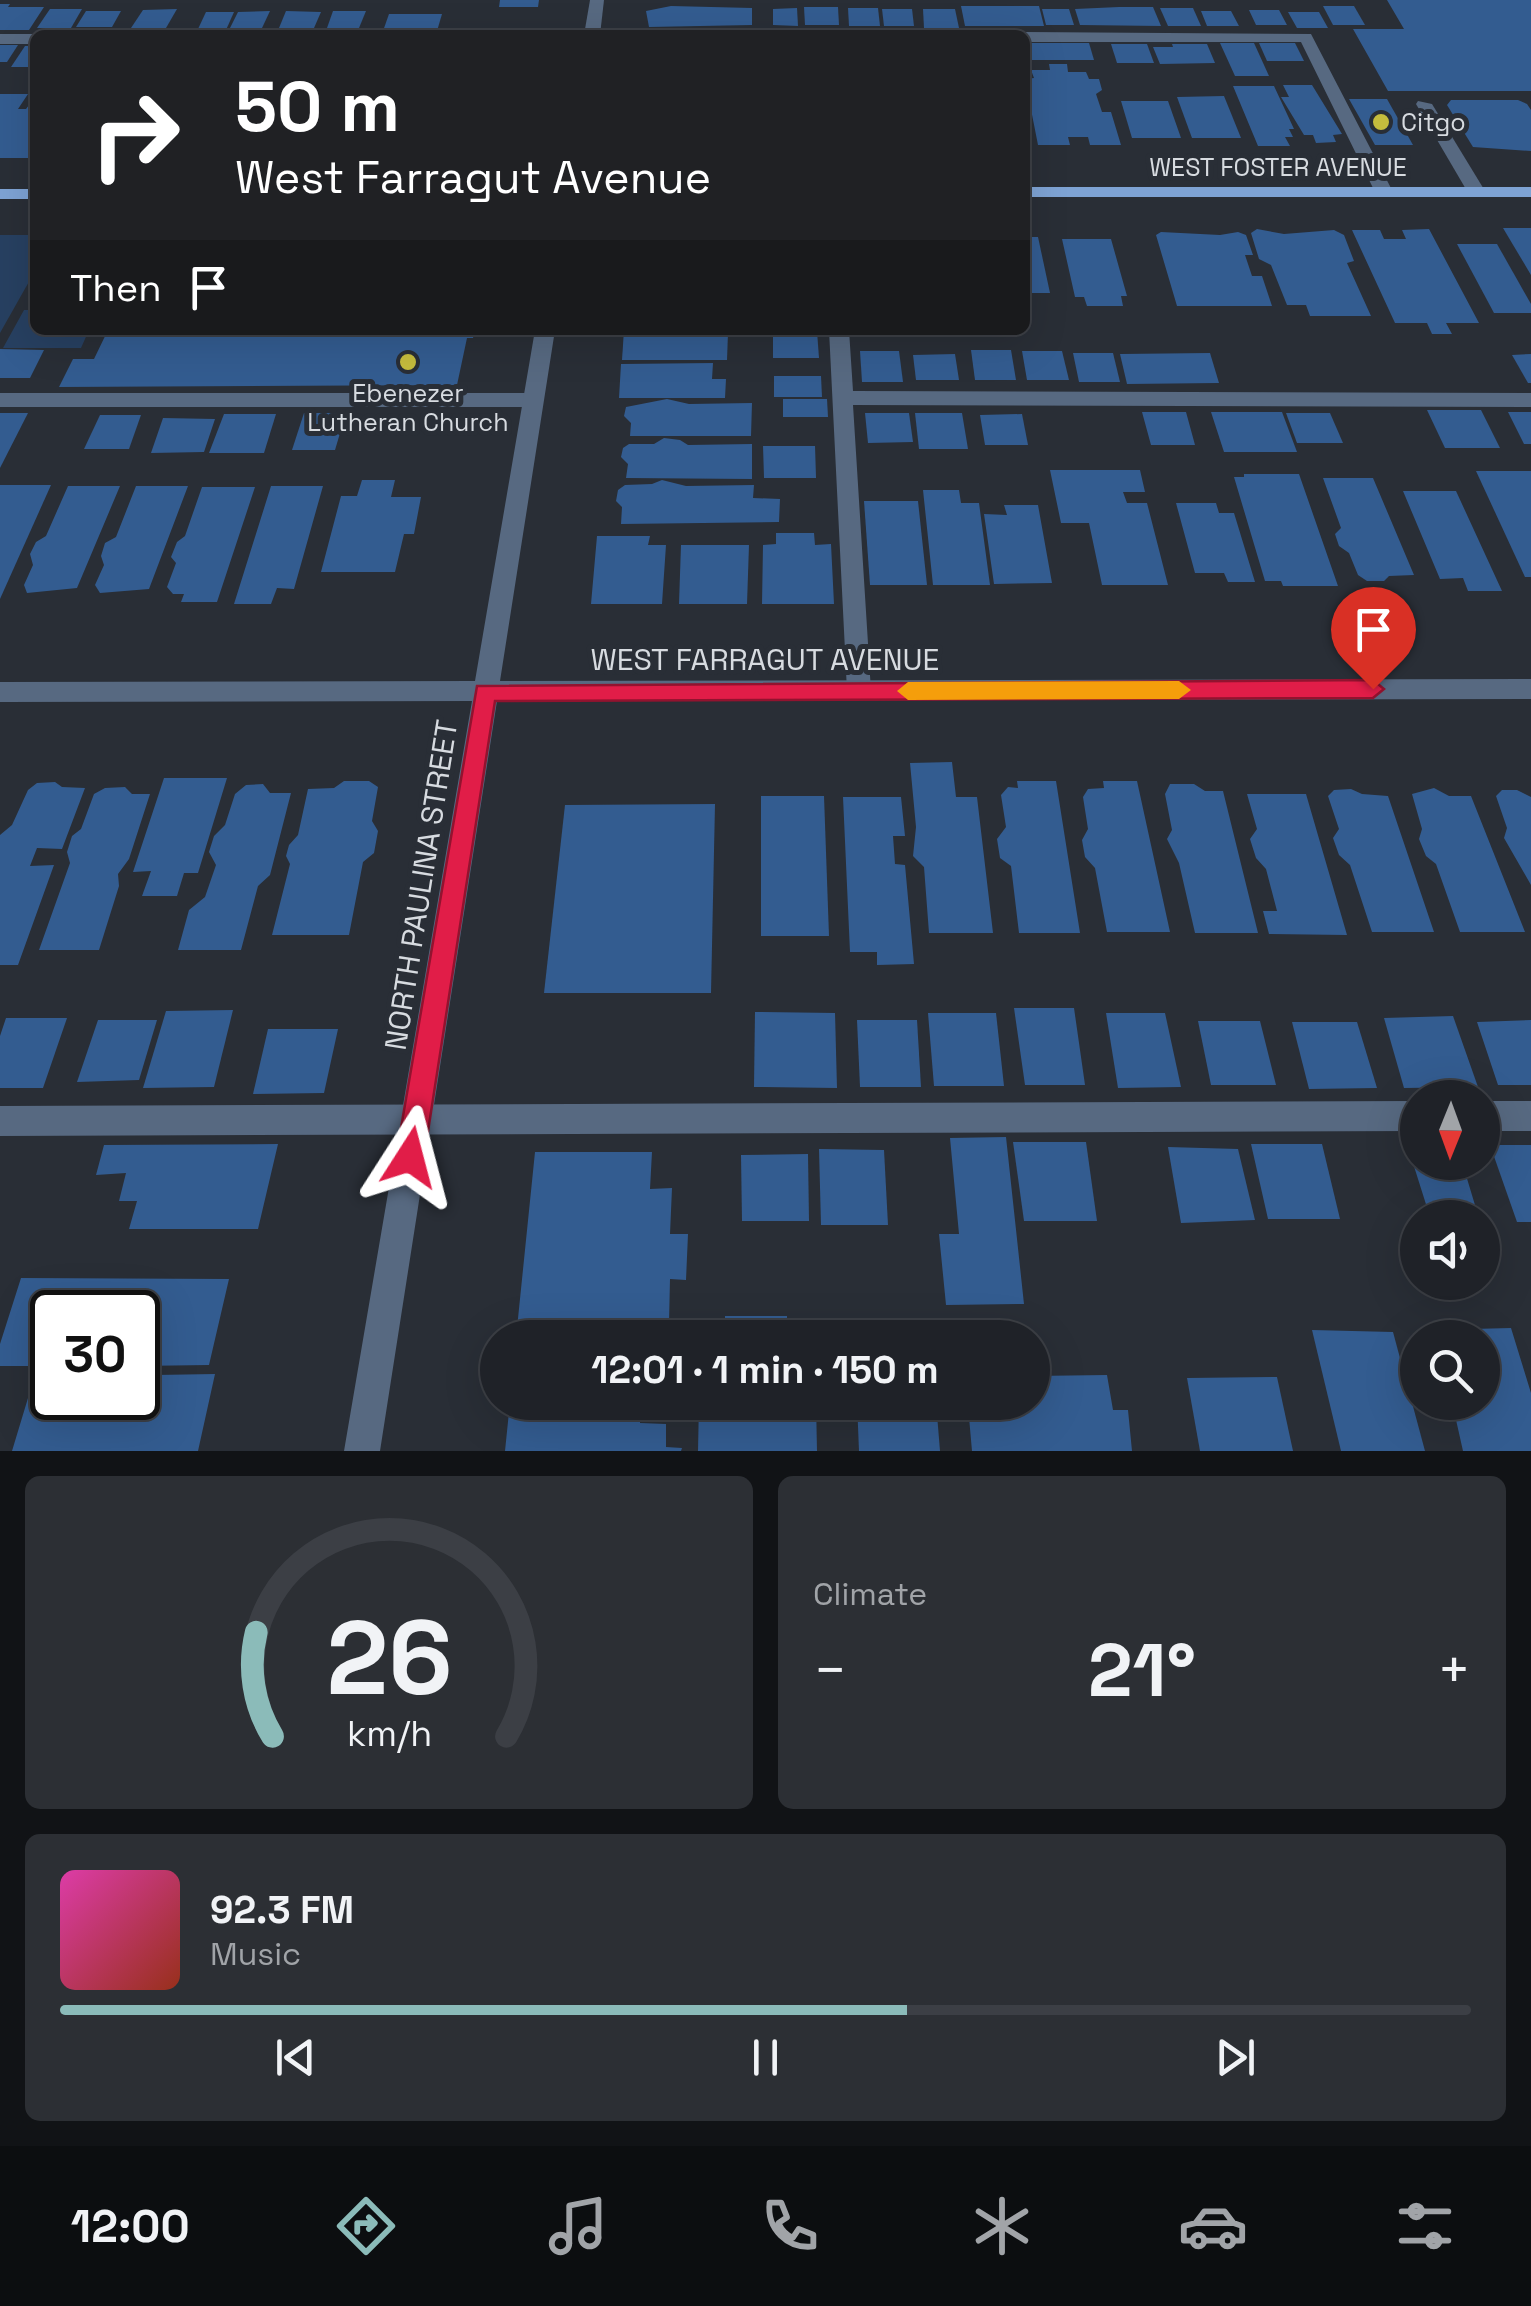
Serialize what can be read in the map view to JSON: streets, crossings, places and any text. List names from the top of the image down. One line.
{"streets":{"main road":["WEST FOSTER AVENUE"],"street":["WEST FARRAGUT AVENUE","NORTH PAULINA STREET"]},"crossings":[["WEST FARRAGUT AVENUE","NORTH PAULINA STREET"]],"places":["Citgo","Ebenezer Lutheran Church"],"north":"bottom","page":{"turn":["50 m","West Farragut Avenue"],"then":"Then","limit":"30","trip":"12:01 · 1 min · 150 m","tile":"Climate","heat":["−","21°","+"],"song":["92.3 FM","Music"],"tabs":"12:00","gauge":["26","km/h"]}}
